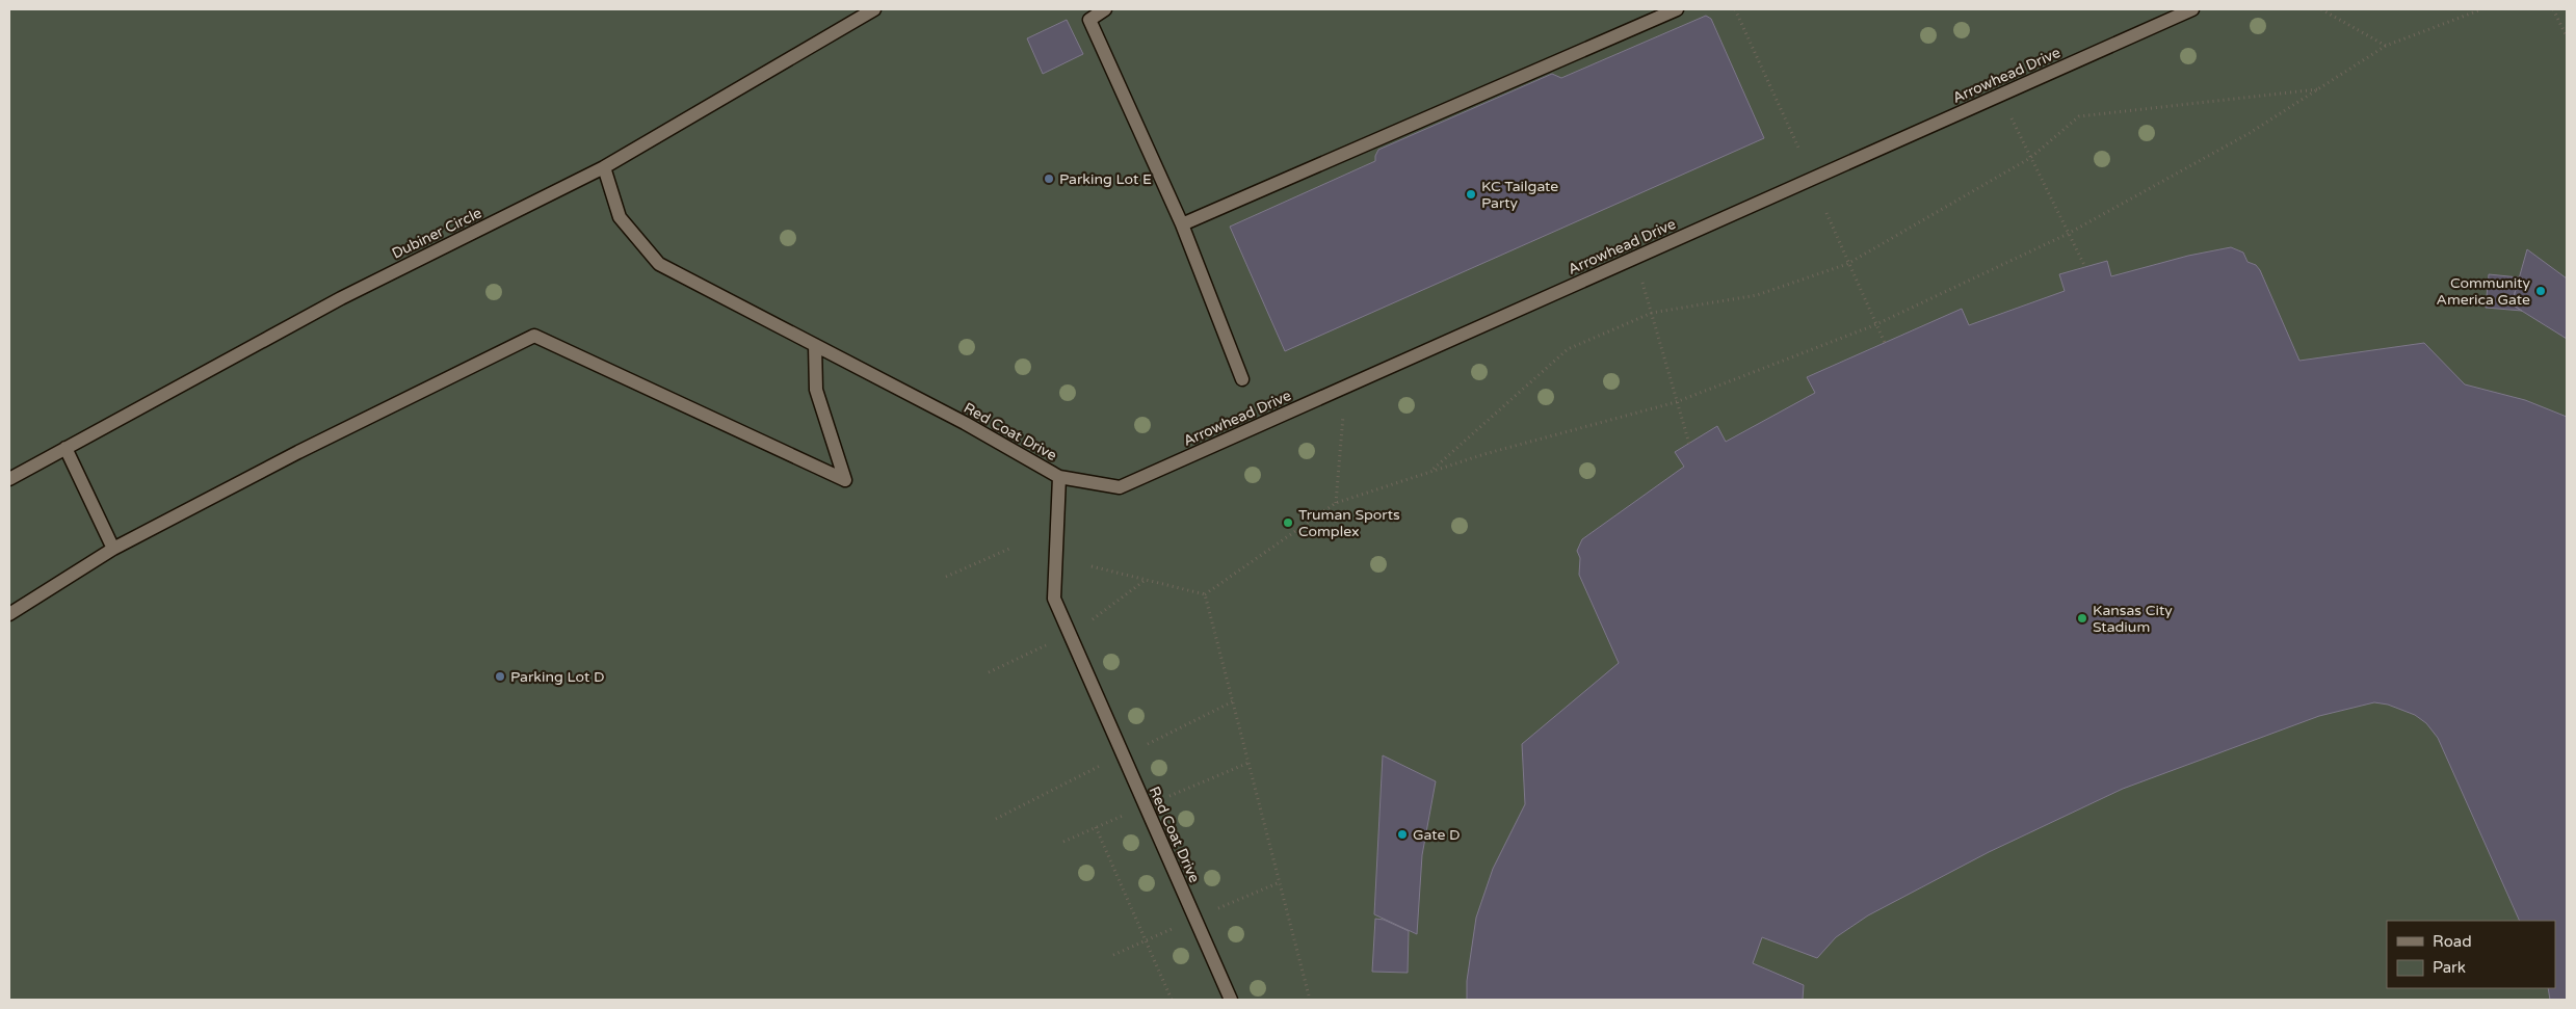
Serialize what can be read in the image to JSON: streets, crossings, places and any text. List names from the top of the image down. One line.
{"streets":{"street":["Arrowhead Drive","Dubiner Circle","Red Coat Drive"]},"crossings":[["Arrowhead Drive","Red Coat Drive"],["Dubiner Circle","Red Coat Drive"]],"places":["Parking Lot E","KC Tailgate Party","Community America Gate","Truman Sports Complex","Kansas City Stadium","Parking Lot D","Gate D"],"legend":["Road","Park"]}
